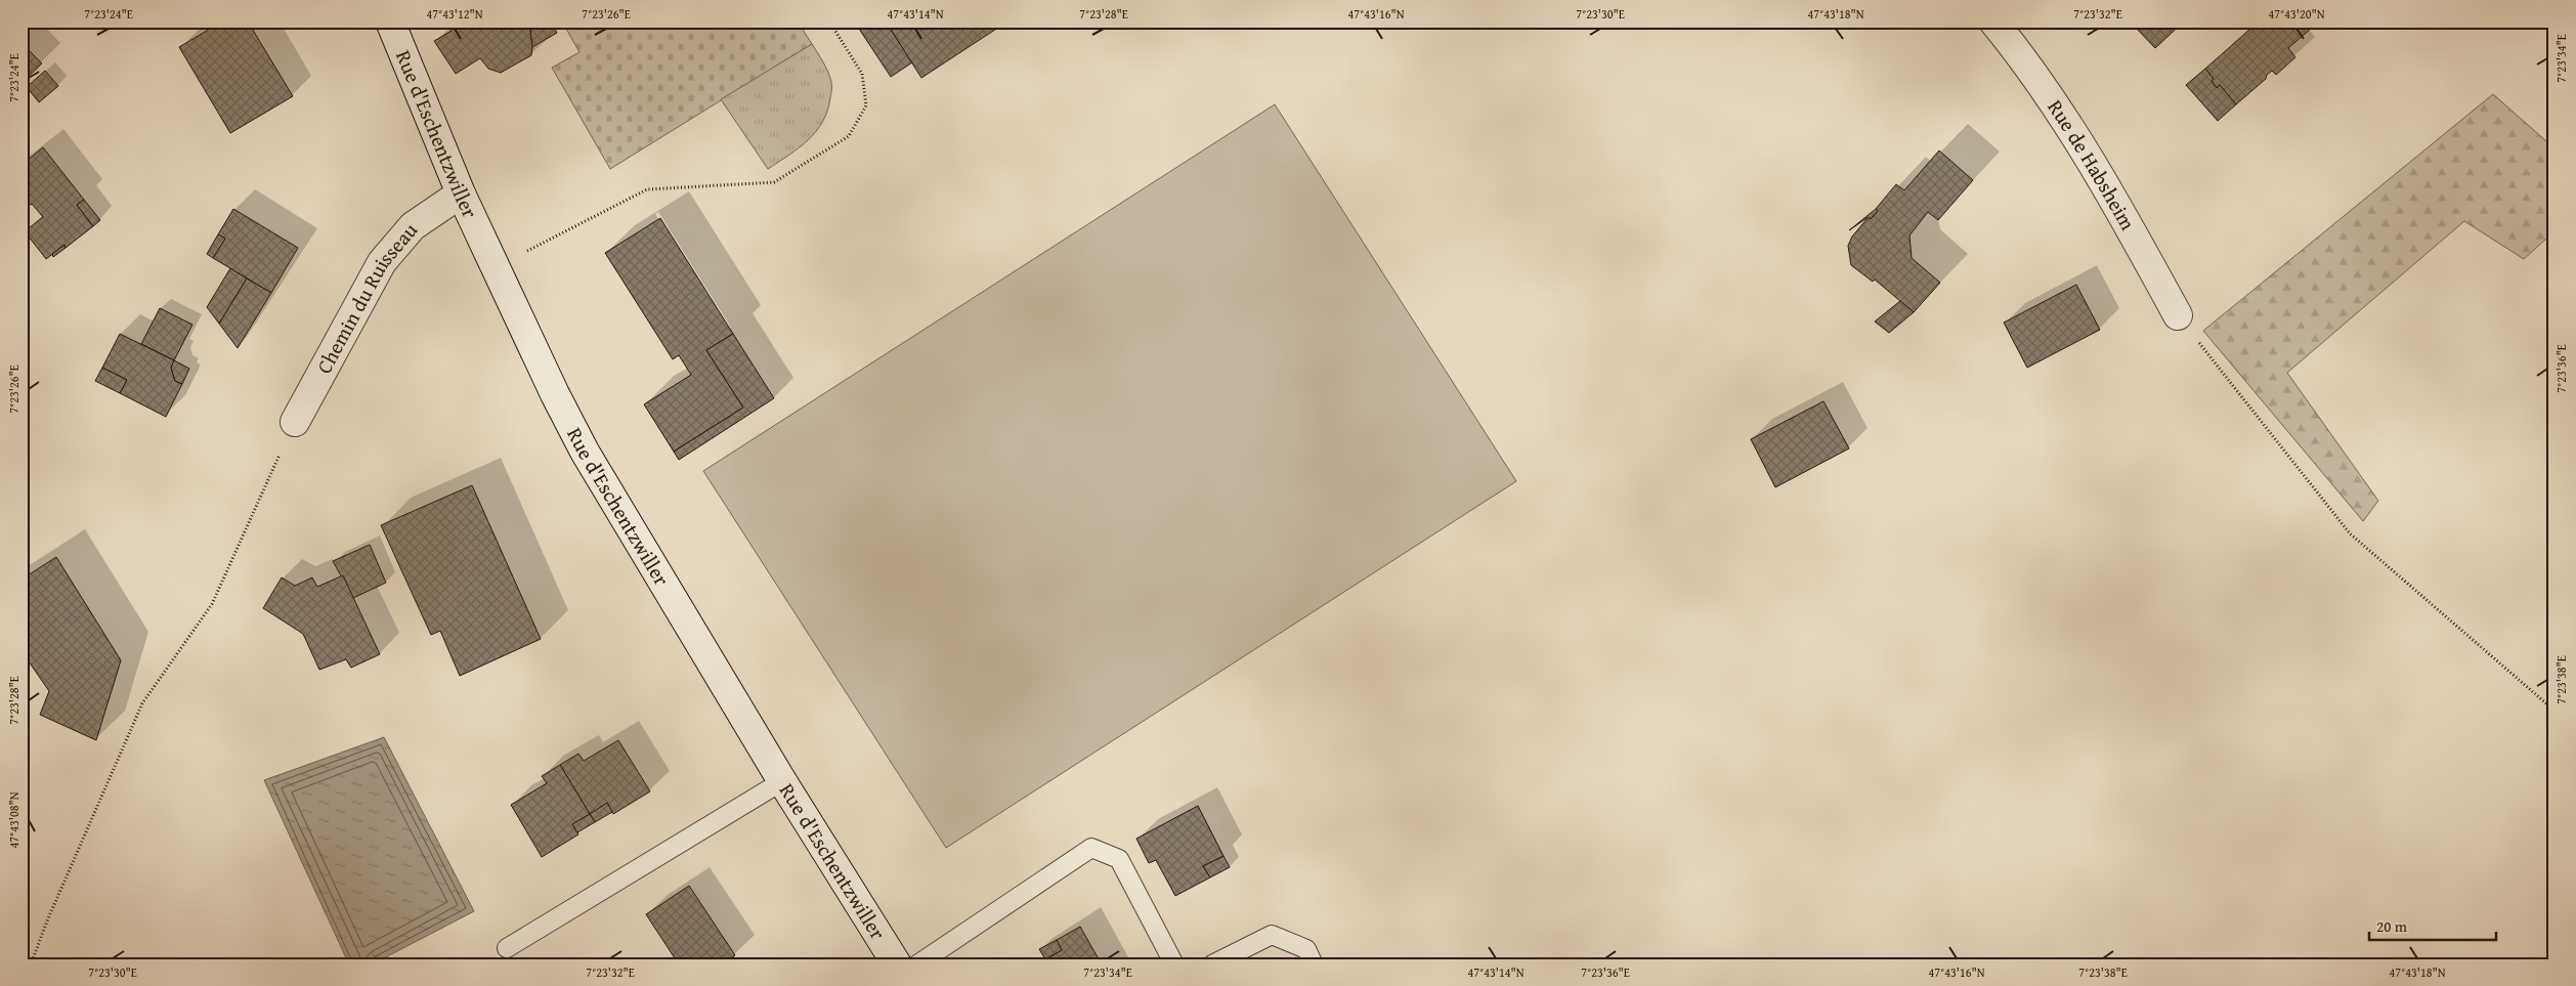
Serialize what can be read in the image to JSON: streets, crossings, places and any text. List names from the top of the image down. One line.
{"streets":{"main road":["Rue d'Eschentzwiller","Rue de Habsheim","Chemin du Ruisseau"]},"crossings":[["Rue d'Eschentzwiller","Chemin du Ruisseau"]],"scale_bar":"20 m","coordinates":["7°23'24\"E","47°43'12\"N","7°23'26\"E","47°43'14\"N","7°23'28\"E","47°43'16\"N","7°23'30\"E","47°43'18\"N","7°23'32\"E","47°43'20\"N","7°23'34\"E","7°23'36\"E","7°23'38\"E","47°43'08\"N"]}
